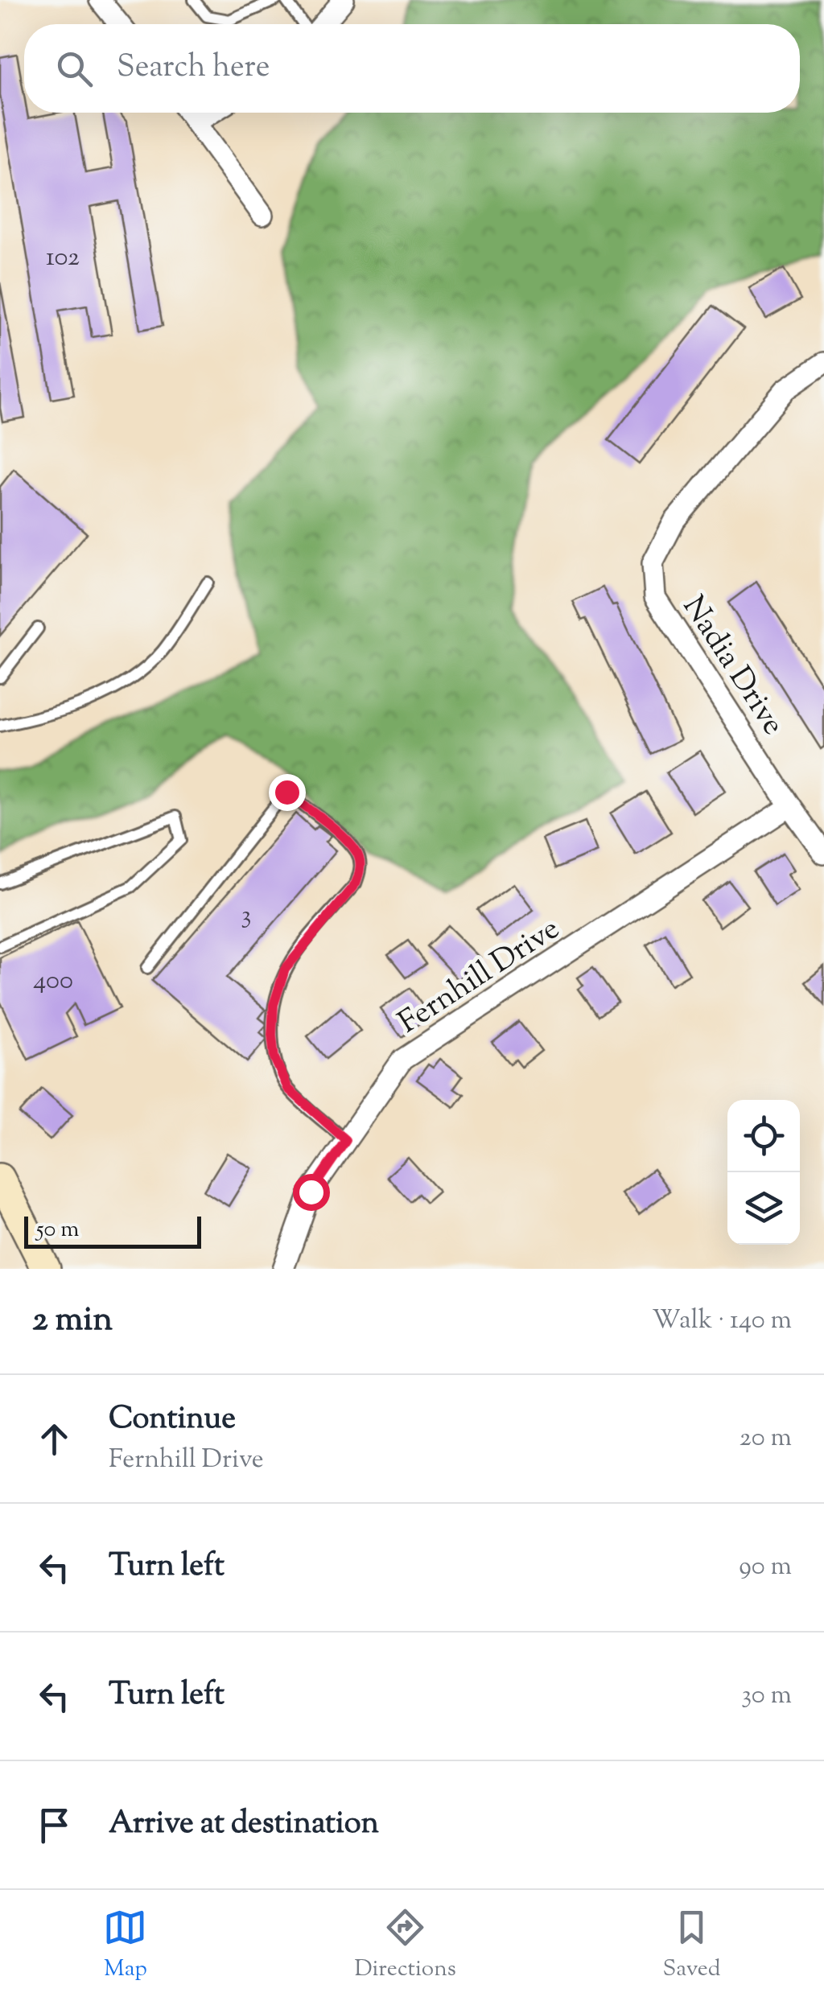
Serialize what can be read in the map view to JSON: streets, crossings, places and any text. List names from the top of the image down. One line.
{"streets":{"street":["Nadia Drive","Fernhill Drive"]},"crossings":[["Nadia Drive","Fernhill Drive"]],"house_numbers":["102","3","400"],"scale_bar":"50 m","page":{"search":"Search here","scale":"50 m","heading":["2 min","Walk · 140 m"],"list":[["Continue","Fernhill Drive","20 m"],["Turn left","90 m"],["Turn left","30 m"],"Arrive at destination"],"nav":["Map","Directions","Saved"]}}
